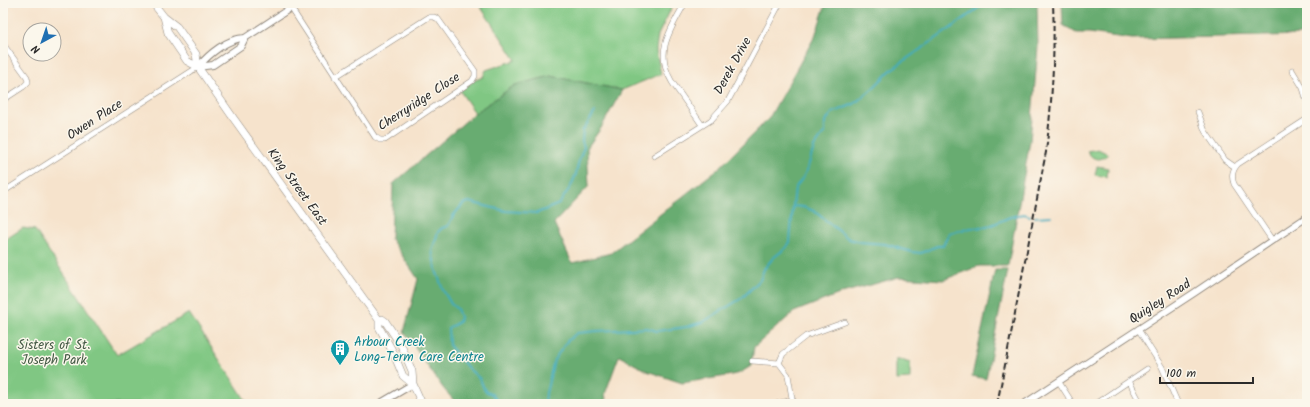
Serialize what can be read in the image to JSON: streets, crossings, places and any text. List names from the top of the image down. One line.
{"streets":{"main road":["King Street East"],"street":["Derek Drive","Cherryridge Close","Owen Place","Quigley Road"]},"crossings":[["Owen Place","King Street East"]],"parks":["Sisters of St. Joseph Park"],"places":{"building":["Arbour Creek Long-Term Care Centre"]},"scale_bar":"100 m","north":"bottom left"}
